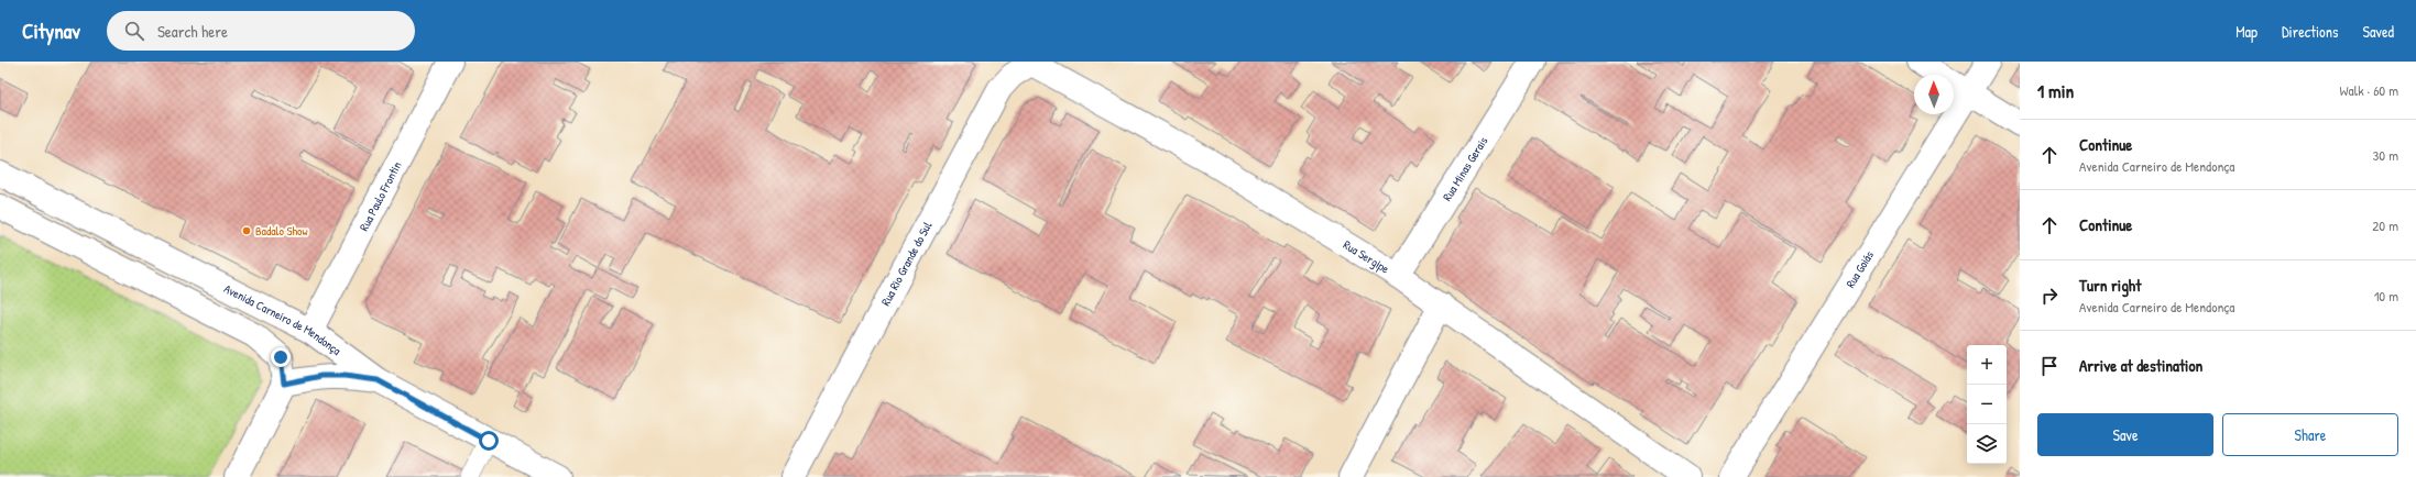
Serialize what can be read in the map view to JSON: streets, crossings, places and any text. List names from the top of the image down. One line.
{"streets":{"street":["Rua Minas Gerais","Rua Paulo Frontin","Rua Sergipe","Rua Rio Grande do Sul","Rua Goiás","Avenida Carneiro de Mendonça"]},"crossings":[["Rua Minas Gerais","Rua Sergipe"],["Rua Paulo Frontin","Avenida Carneiro de Mendonça"],["Rua Sergipe","Rua Rio Grande do Sul"]],"places":["Badalo Show"],"north":"top","page":{"header":"Citynav","search":"Search here","nav":["Map","Directions","Saved"],"heading":["1 min","Walk · 60 m"],"list":[["Continue","Avenida Carneiro de Mendonça","30 m"],["Continue","20 m"],["Turn right","Avenida Carneiro de Mendonça","10 m"],"Arrive at destination"],"map_buttons":["+","−"],"buttons":["Save","Share"]}}
